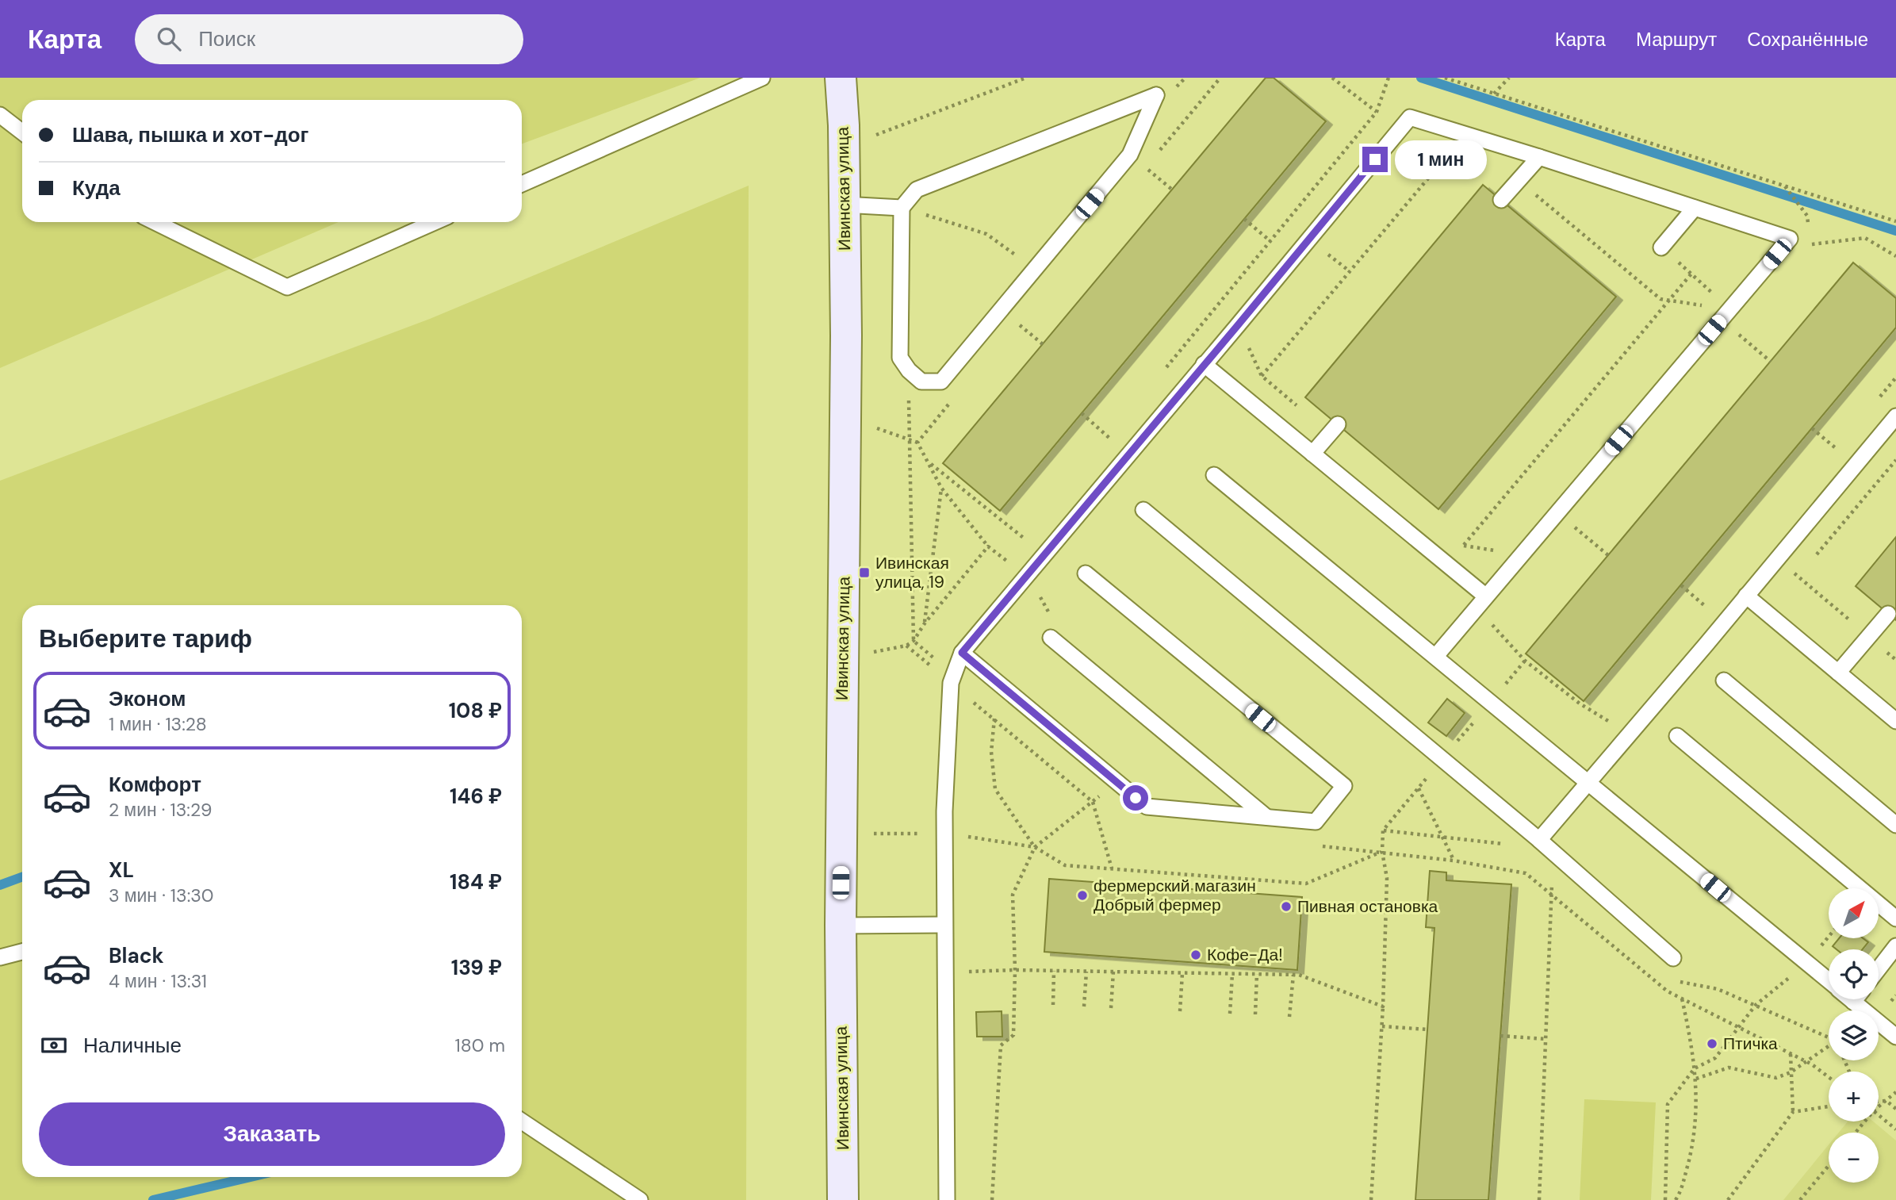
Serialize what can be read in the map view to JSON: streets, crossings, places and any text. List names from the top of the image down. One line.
{"streets":{"street":["Ивинская улица"]},"places":{"transit":["Ивинская улица, 19"],"other":["фермерский магазин Добрый фермер","Пивная остановка","Кофе-Да!","Птичка"]},"north":"top right","page":{"header":"Карта","search":"Поиск","nav":["Карта","Маршрут","Сохранённые"],"banner":["Шава, пышка и хот-дог","Куда"],"bubble":"1 мин","heading":"Выберите тариф","list":[{"name":"Эконом","note":"1 мин · 13:28","value":"108 ₽"},{"name":"Комфорт","note":"2 мин · 13:29","value":"146 ₽"},{"name":"XL","note":"3 мин · 13:30","value":"184 ₽"},{"name":"Black","note":"4 мин · 13:31","value":"139 ₽"}],"map_buttons":["+","−"],"pay":["Наличные","180 m"],"buttons":"Заказать"}}
